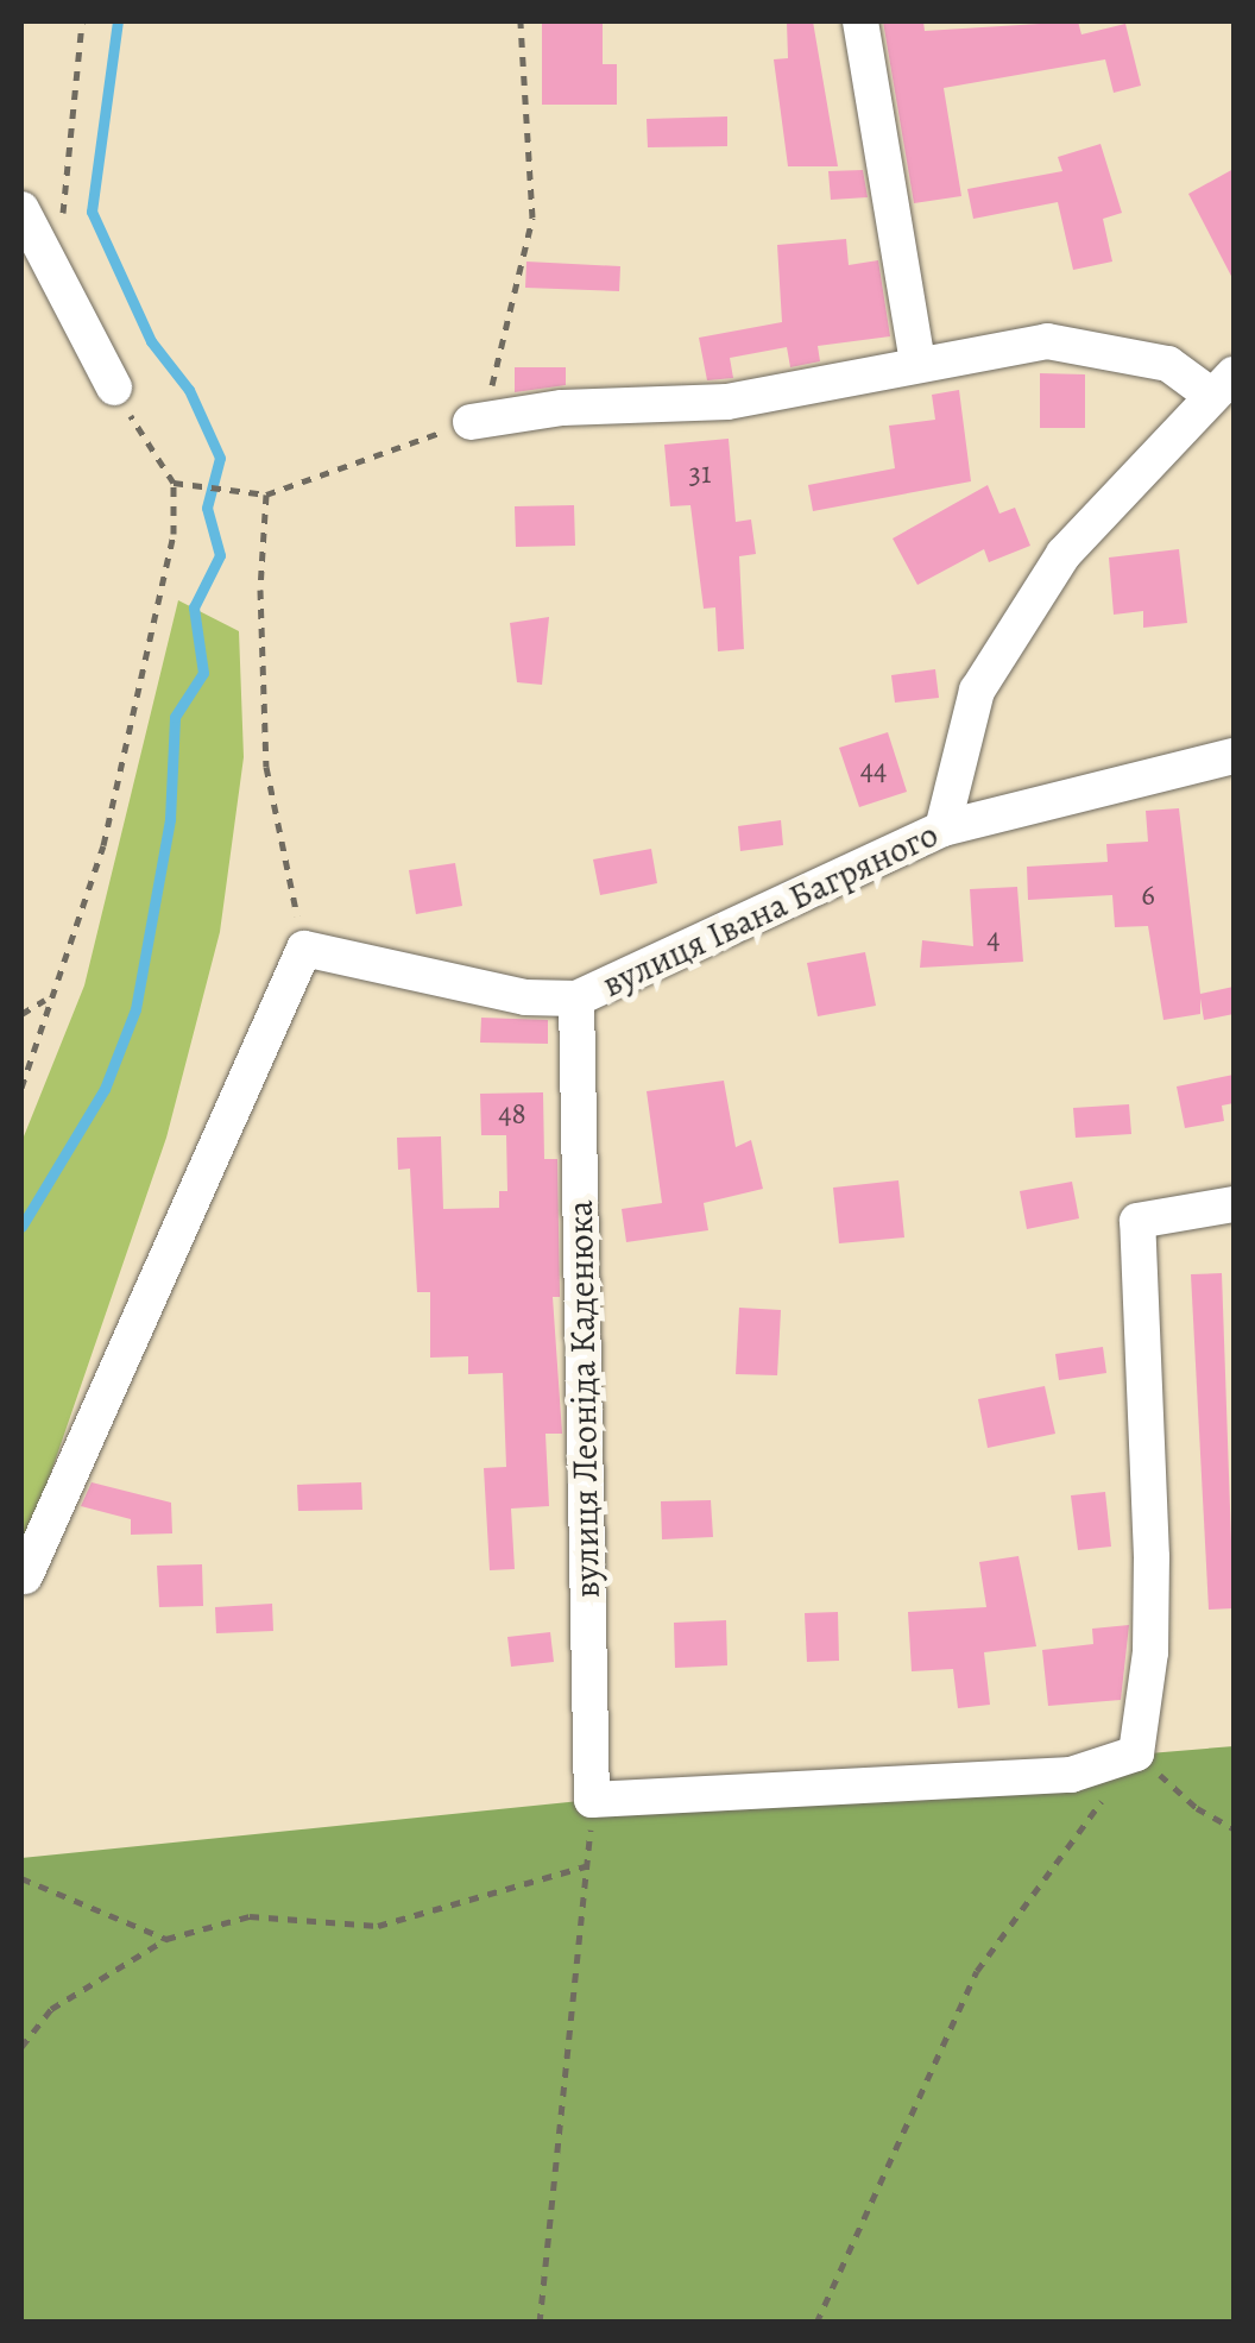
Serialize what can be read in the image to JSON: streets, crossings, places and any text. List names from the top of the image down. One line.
{"streets":{"street":["вулиця Івана Багряного","вулиця Леоніда Каденюка"]},"crossings":[["вулиця Івана Багряного","вулиця Леоніда Каденюка"]],"house_numbers":["31","44","6","4","48"]}
